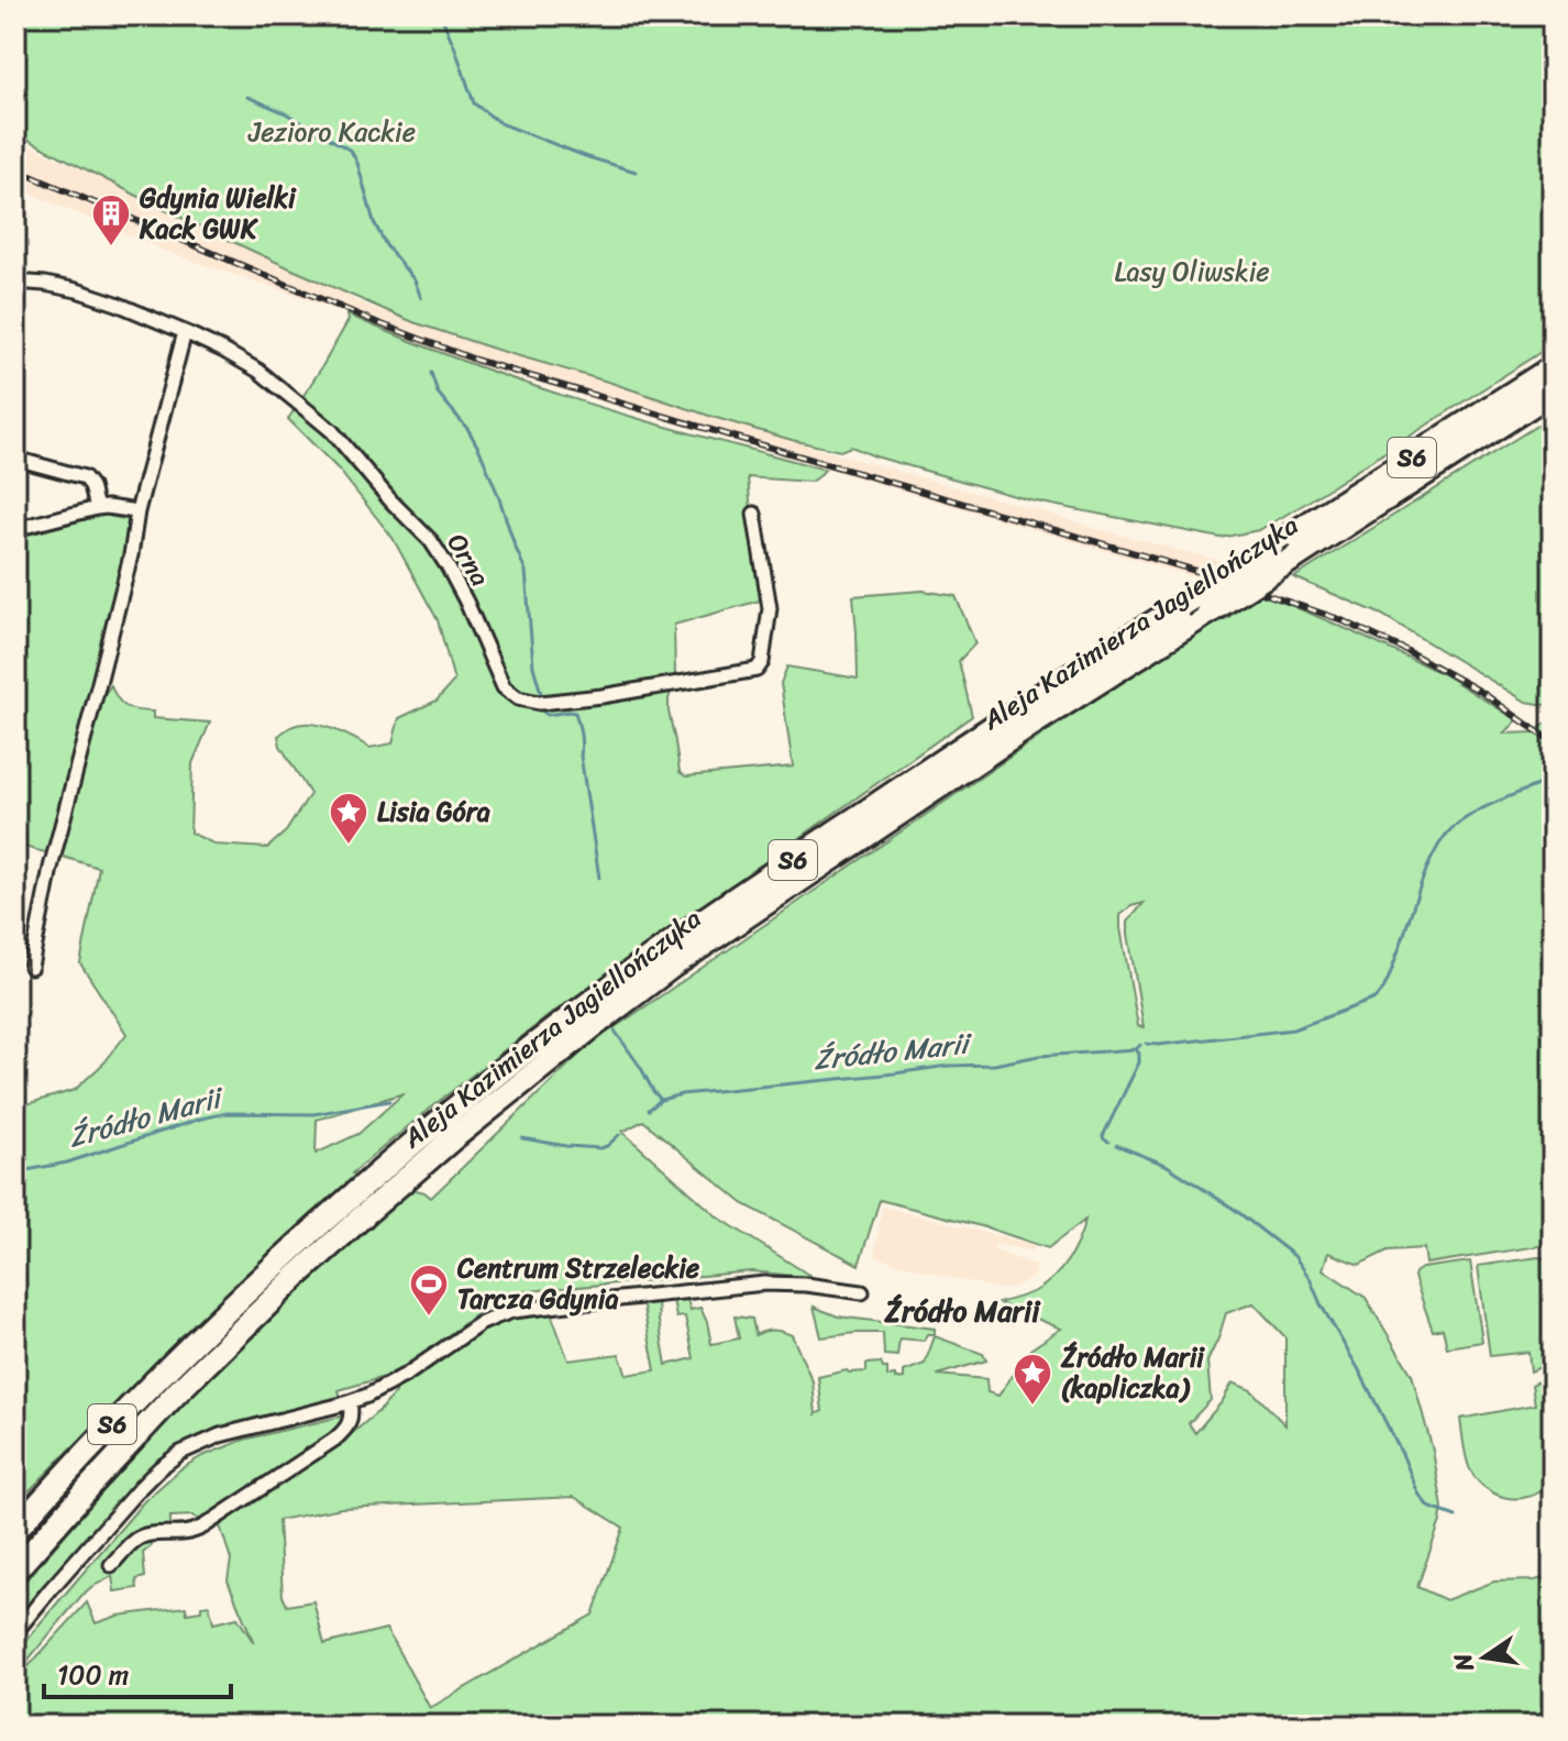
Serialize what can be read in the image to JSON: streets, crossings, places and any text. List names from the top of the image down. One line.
{"streets":{"highway":["S6","Aleja Kazimierza Jagiellończyka"],"street":["Orna"]},"districts":["Źródło Marii"],"water":["Źródło Marii"],"parks":["Jezioro Kackie","Lasy Oliwskie"],"places":{"building":["Gdynia Wielki Kack GWK"],"place":["Lisia Góra","Źródło Marii (kapliczka)"],"sports":["Centrum Strzeleckie Tarcza Gdynia"]},"scale_bar":"100 m","north":"left"}
